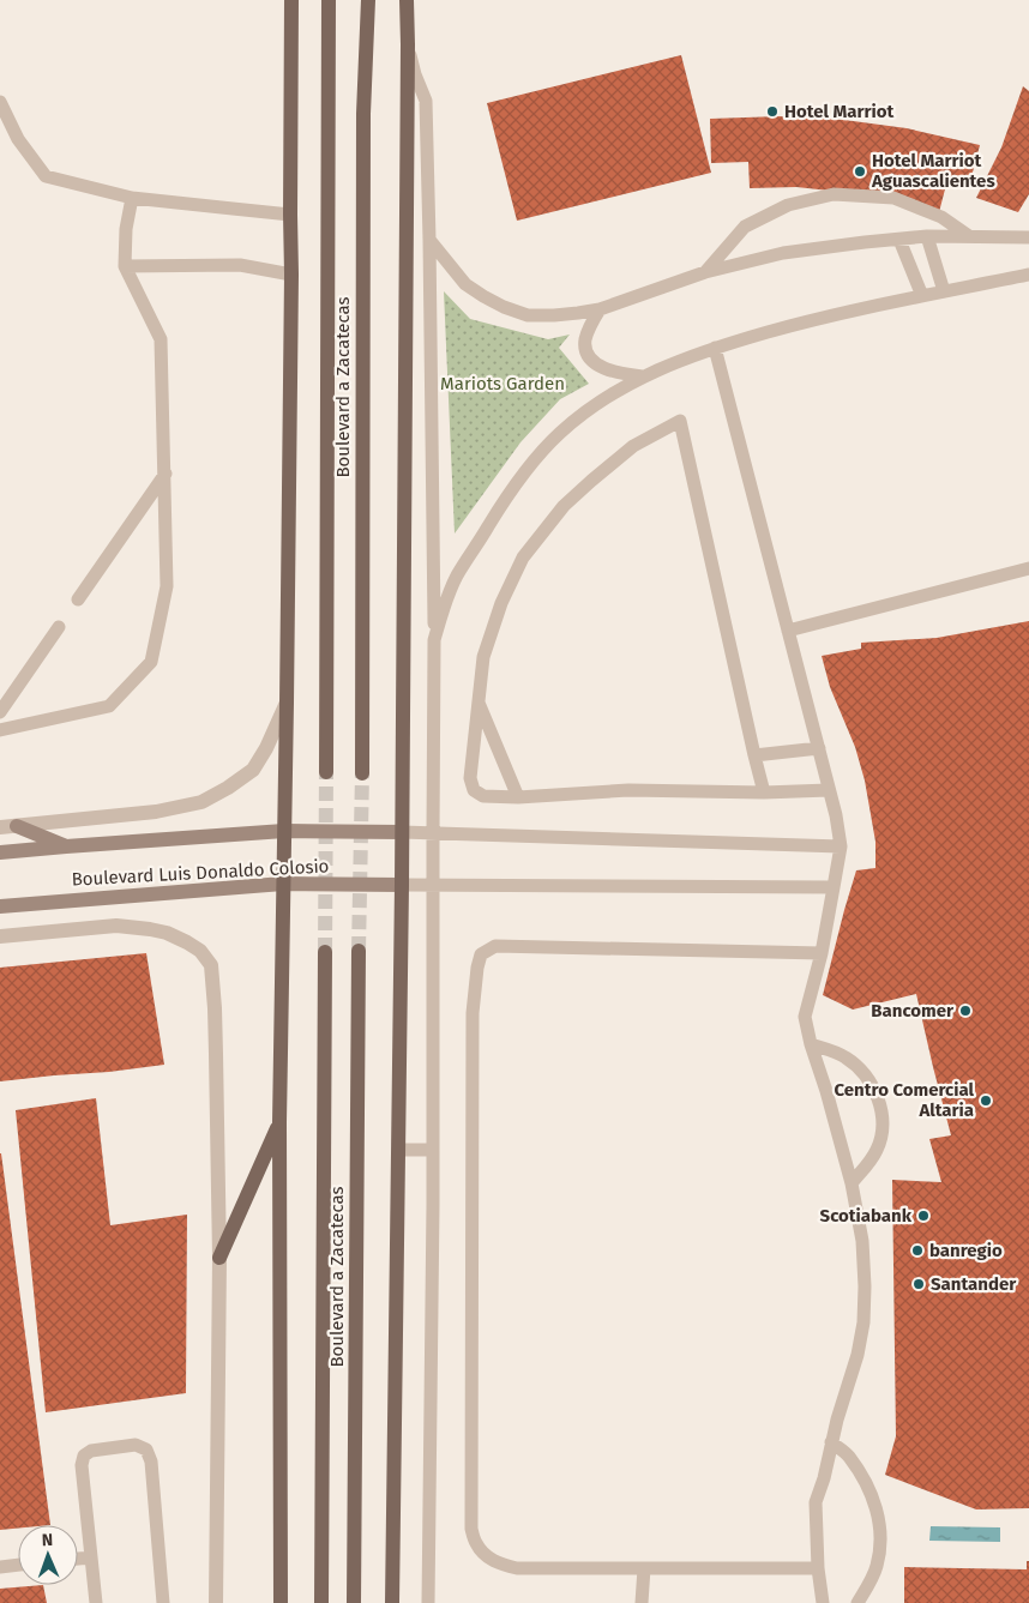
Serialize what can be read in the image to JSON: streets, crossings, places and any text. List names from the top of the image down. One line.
{"streets":{"main road":["Boulevard a Zacatecas","Boulevard Luis Donaldo Colosio"]},"parks":["Mariots Garden"],"places":["Hotel Marriot","Hotel Marriot Aguascalientes","Bancomer","Centro Comercial Altaria","Scotiabank","banregio","Santander"],"north":"top"}
